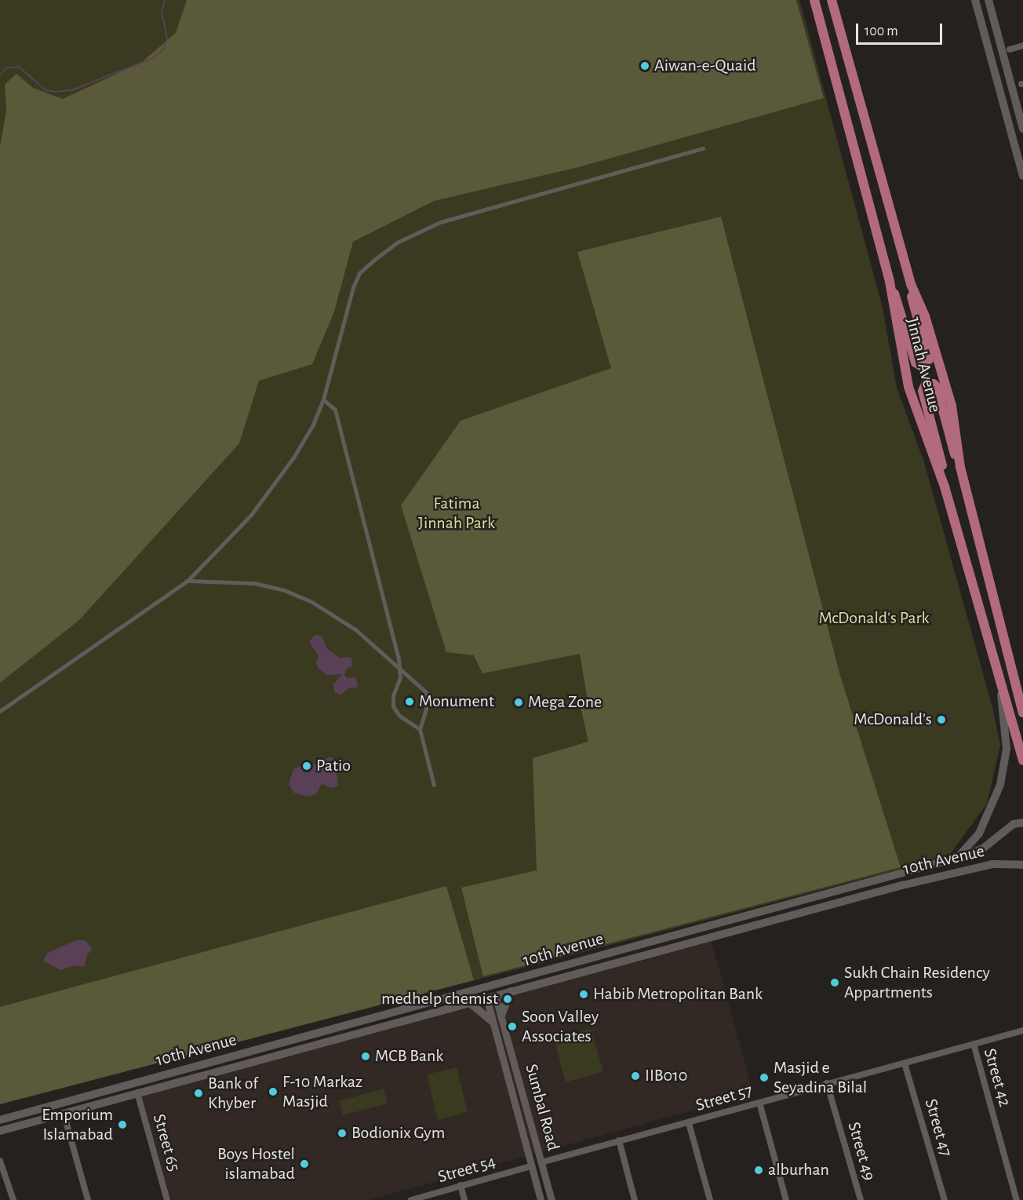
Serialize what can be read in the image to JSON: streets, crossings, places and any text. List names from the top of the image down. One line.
{"streets":{"main road":["Jinnah Avenue","10th Avenue"],"street":["Street 42","Street 57","Sumbal Road","Street 47","Street 65","Street 49","Street 54"]},"crossings":[["Jinnah Avenue","10th Avenue"],["10th Avenue","Sumbal Road"],["10th Avenue","Street 65"],["Street 42","Street 57"],["Street 57","Sumbal Road"],["Street 57","Street 47"],["Street 57","Street 49"],["Sumbal Road","Street 54"]],"parks":["Fatima Jinnah Park","McDonald's Park"],"places":["Aiwan-e-Quaid","Monument","Mega Zone","McDonald's","Patio","Sukh Chain Residency Appartments","Habib Metropolitan Bank","medhelp chemist","Soon Valley Associates","MCB Bank","IIB010","Masjid e Seyadina Bilal","F-10 Markaz Masjid","Bank of Khyber","Emporium Islamabad","Bodionix Gym","Boys Hostel islamabad","alburhan"],"scale_bar":"100 m"}
